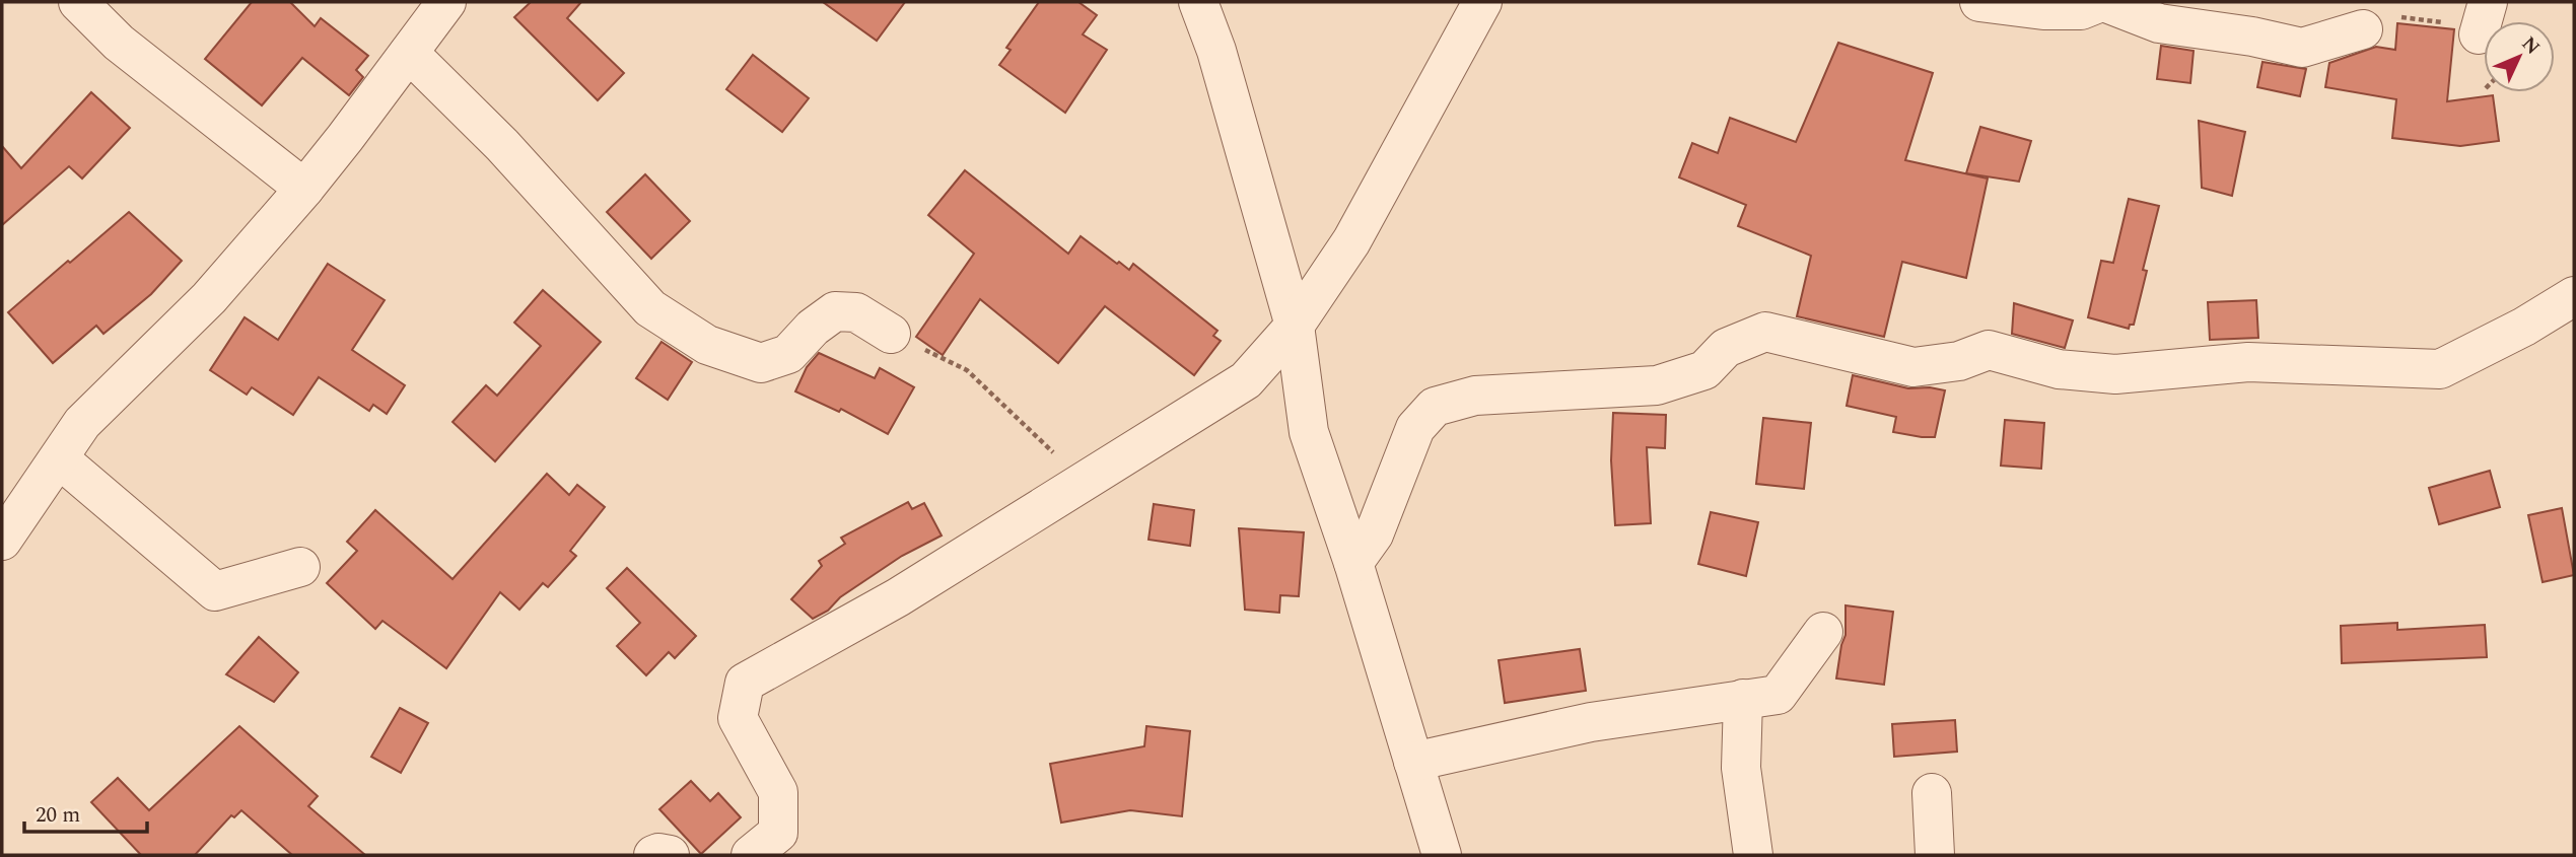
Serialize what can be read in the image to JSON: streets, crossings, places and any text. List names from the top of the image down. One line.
{"scale_bar":"20 m","north":"top right"}
